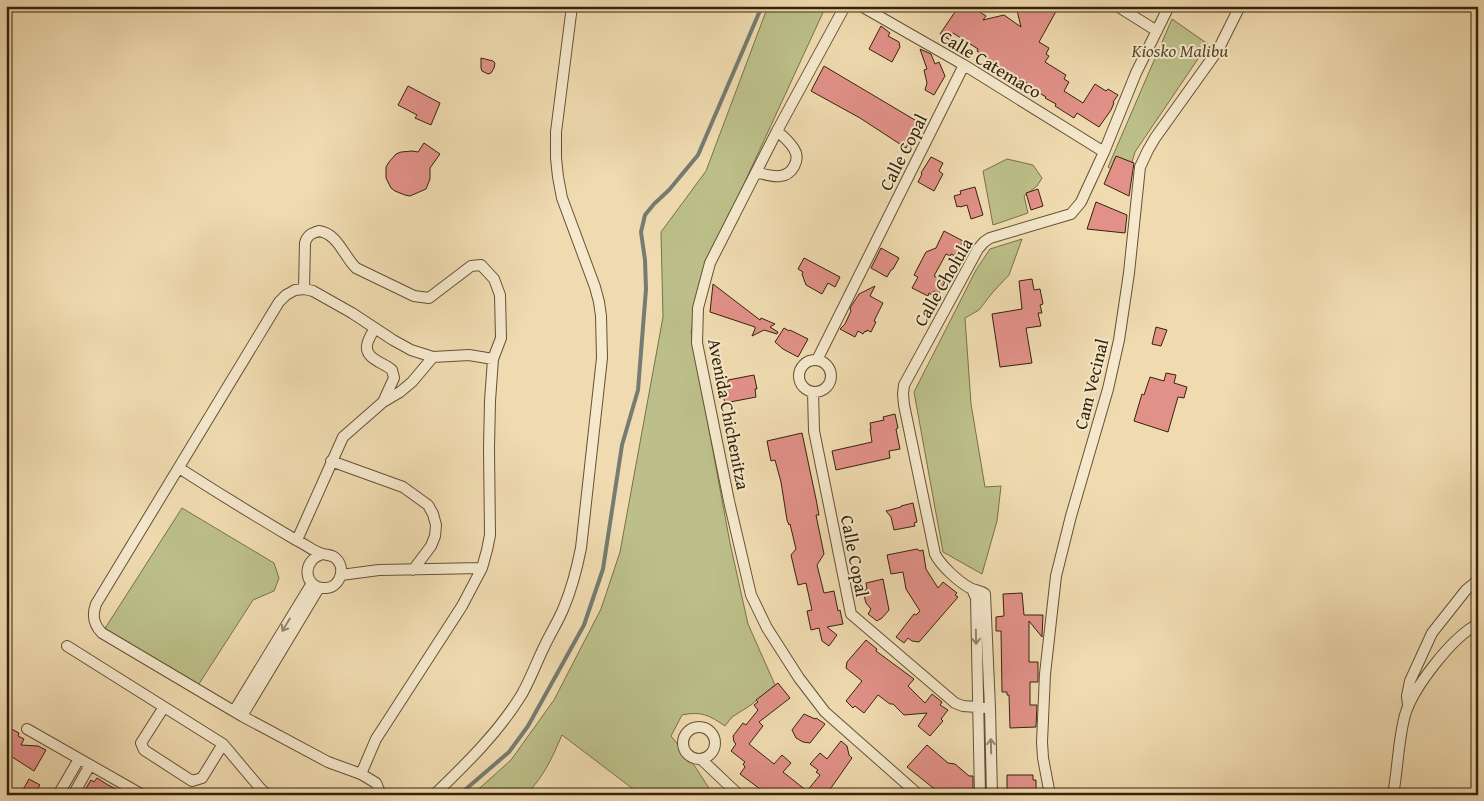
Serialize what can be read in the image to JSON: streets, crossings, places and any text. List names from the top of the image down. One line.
{"streets":{"street":["Calle Catemaco","Calle Copal","Calle Cholula","Cam Vecinal","Avenida Chichenitza"]},"crossings":[["Calle Catemaco","Calle Copal"],["Calle Catemaco","Calle Cholula"],["Calle Copal","Calle Cholula"]],"parks":["Kiosko Malibu"]}
